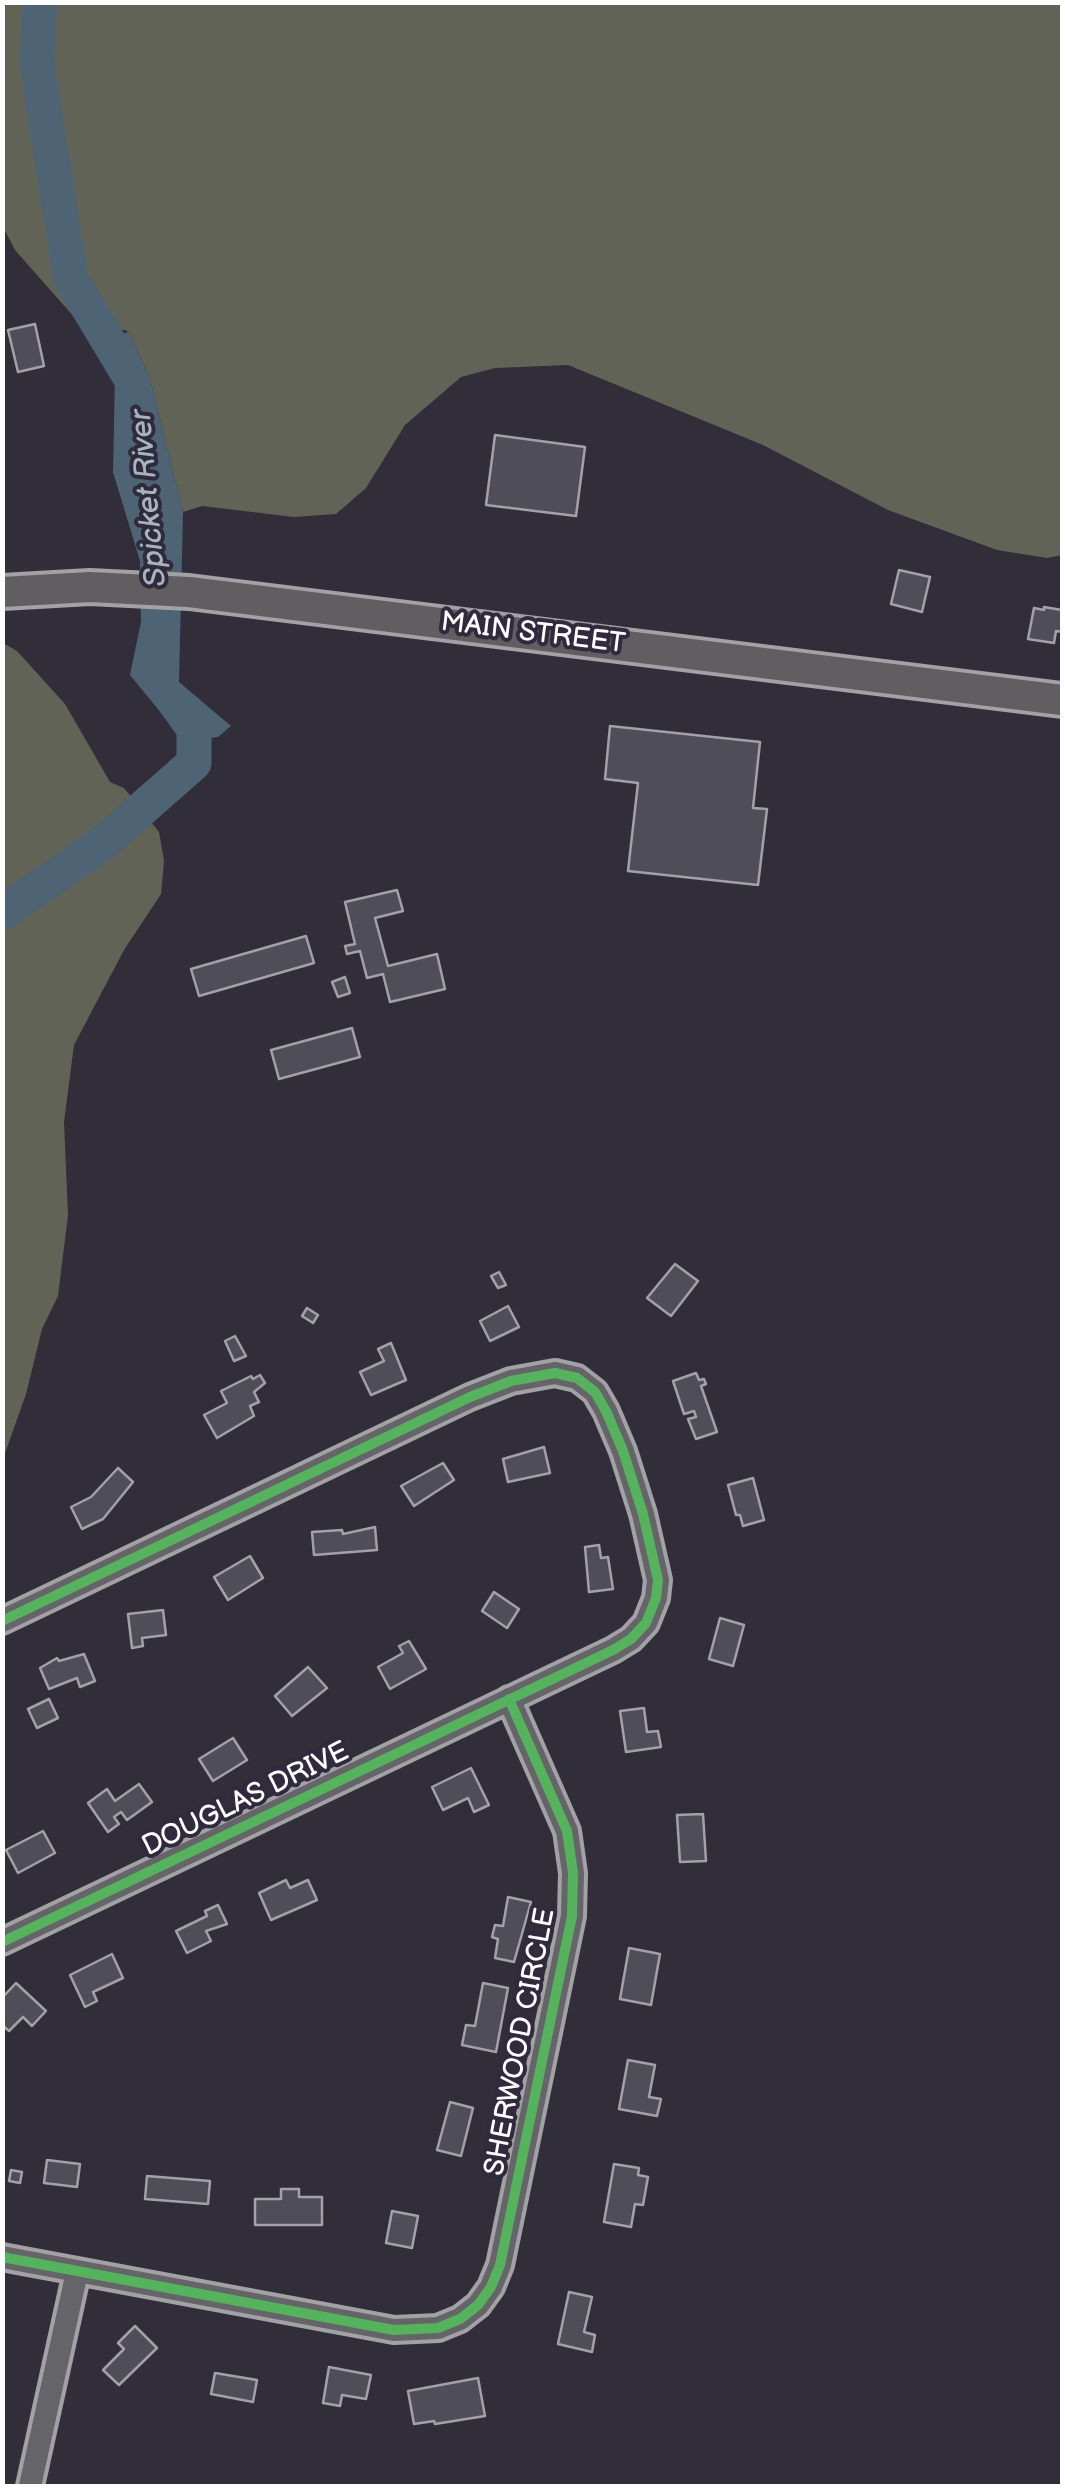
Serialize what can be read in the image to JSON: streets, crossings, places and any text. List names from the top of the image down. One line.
{"streets":{"main road":["MAIN STREET"],"street":["DOUGLAS DRIVE","SHERWOOD CIRCLE"]},"crossings":[["DOUGLAS DRIVE","SHERWOOD CIRCLE"]],"water":["Spicket River"]}
